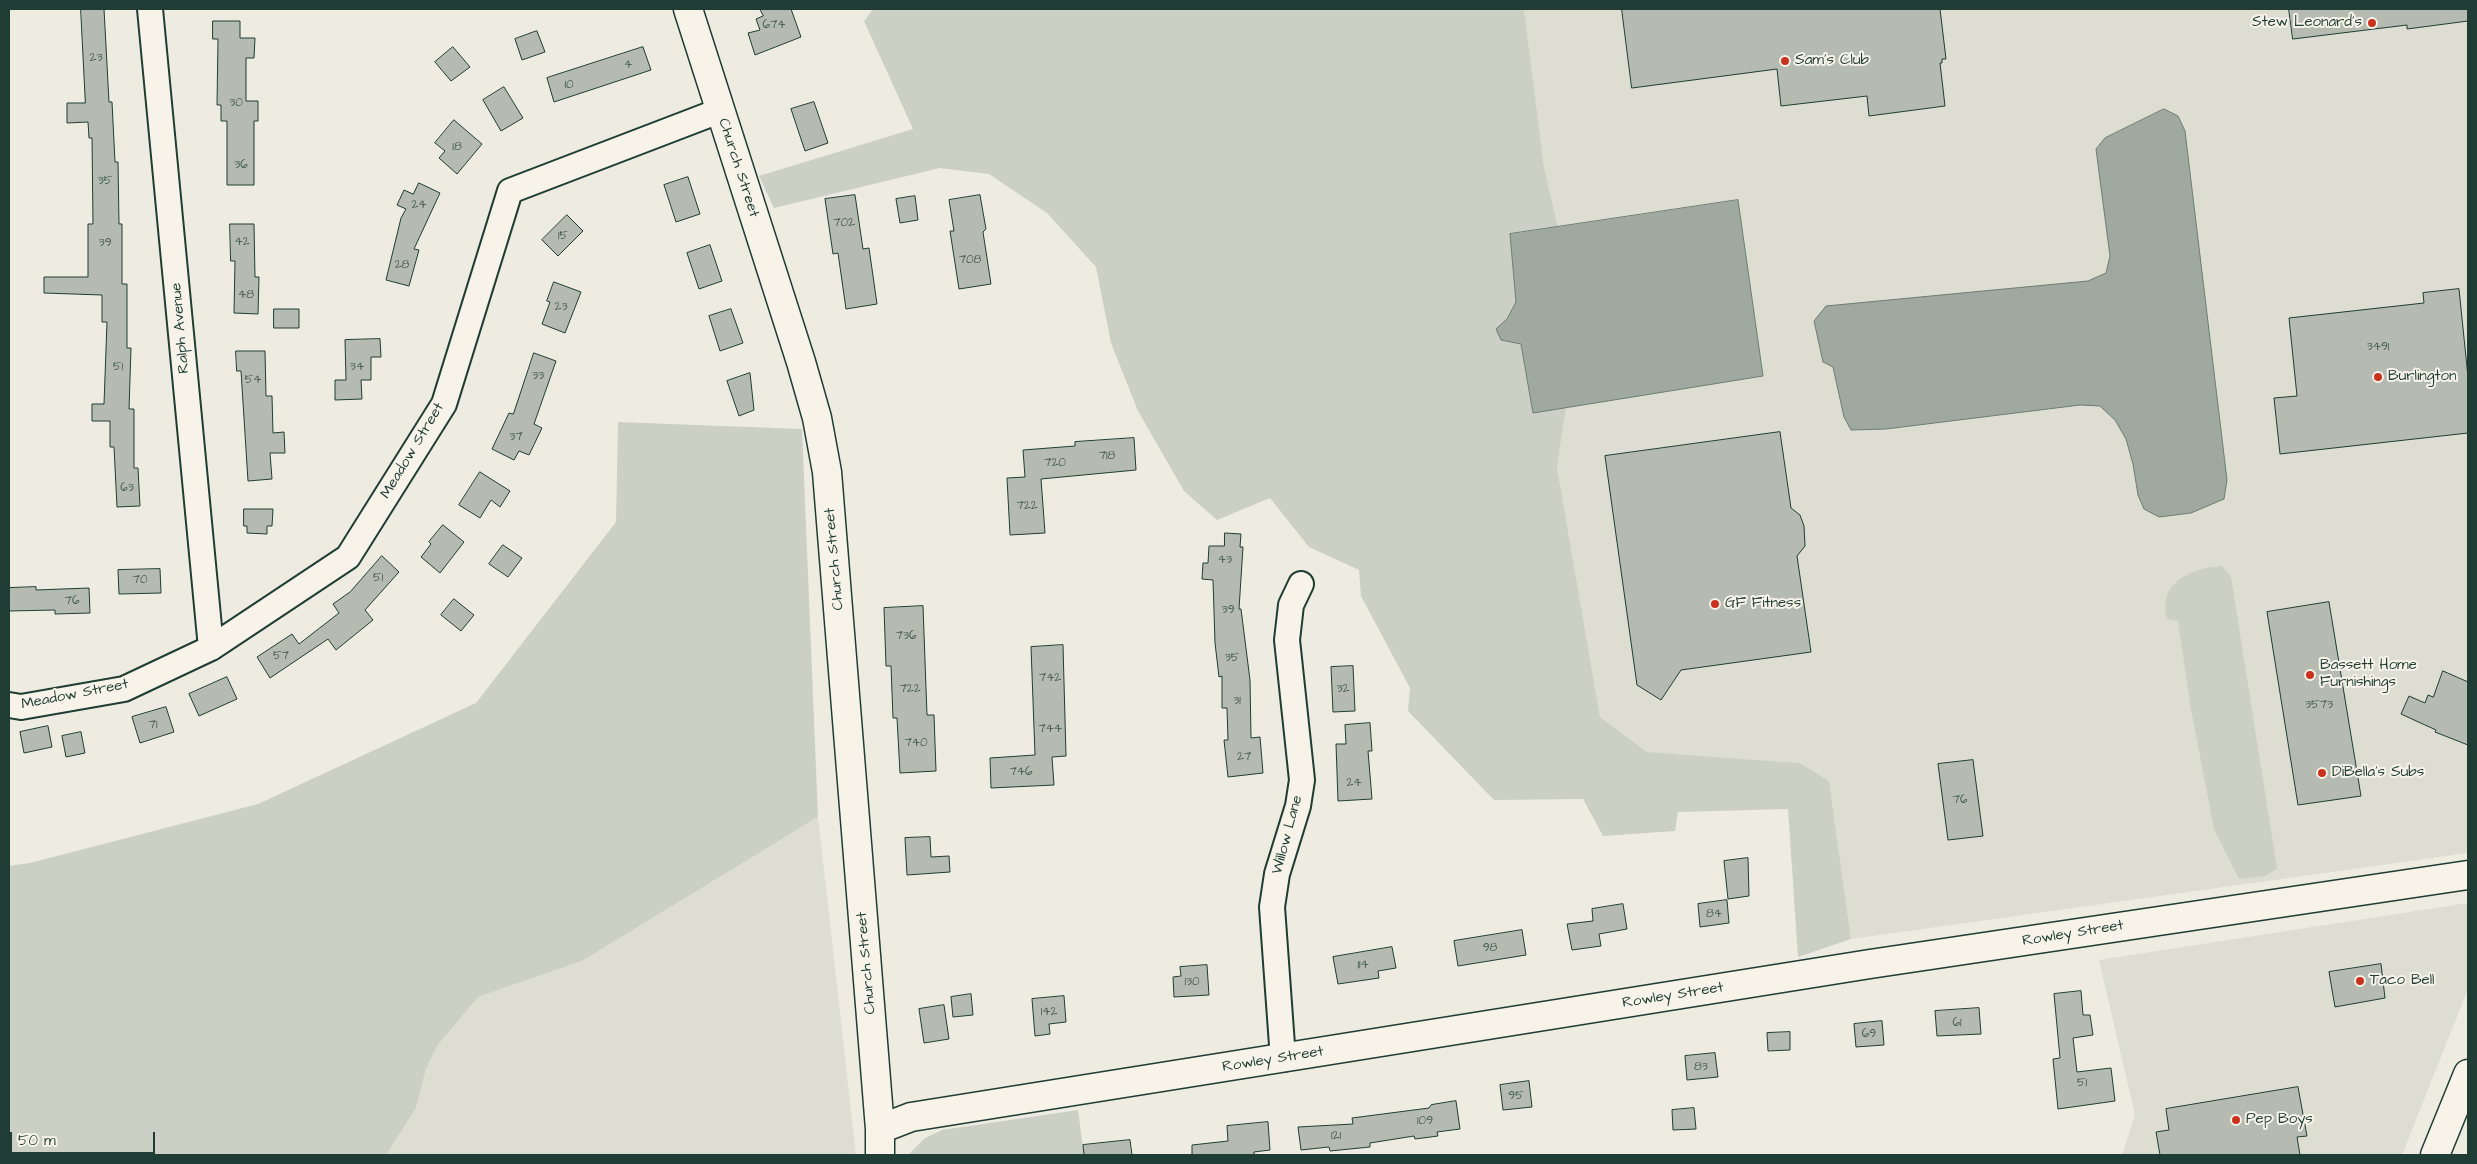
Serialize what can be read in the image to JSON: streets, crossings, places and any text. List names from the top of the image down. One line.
{"streets":{"main road":["Church Street","Rowley Street"],"street":["Ralph Avenue","Meadow Street","Willow Lane"]},"crossings":[["Church Street","Meadow Street"],["Church Street","Rowley Street"],["Ralph Avenue","Meadow Street"],["Willow Lane","Rowley Street"]],"places":["Stew Leonard's","Sam's Club","Burlington","GF Fitness","Bassett Home Furnishings","DiBella's Subs","Taco Bell","Pep Boys"],"house_numbers":["674","23","4","10","30","18","36","35","24","702","15","42","39","708","28","48","23","3491","51","34","33","54","37","718","720","63","722","43","51","70","76","39","736","57","35","742","722","32","31","3573","71","744","740","27","746","24","76","84","98","114","130","142","61","69","83","51","95","109","121"],"scale_bar":"50 m"}
